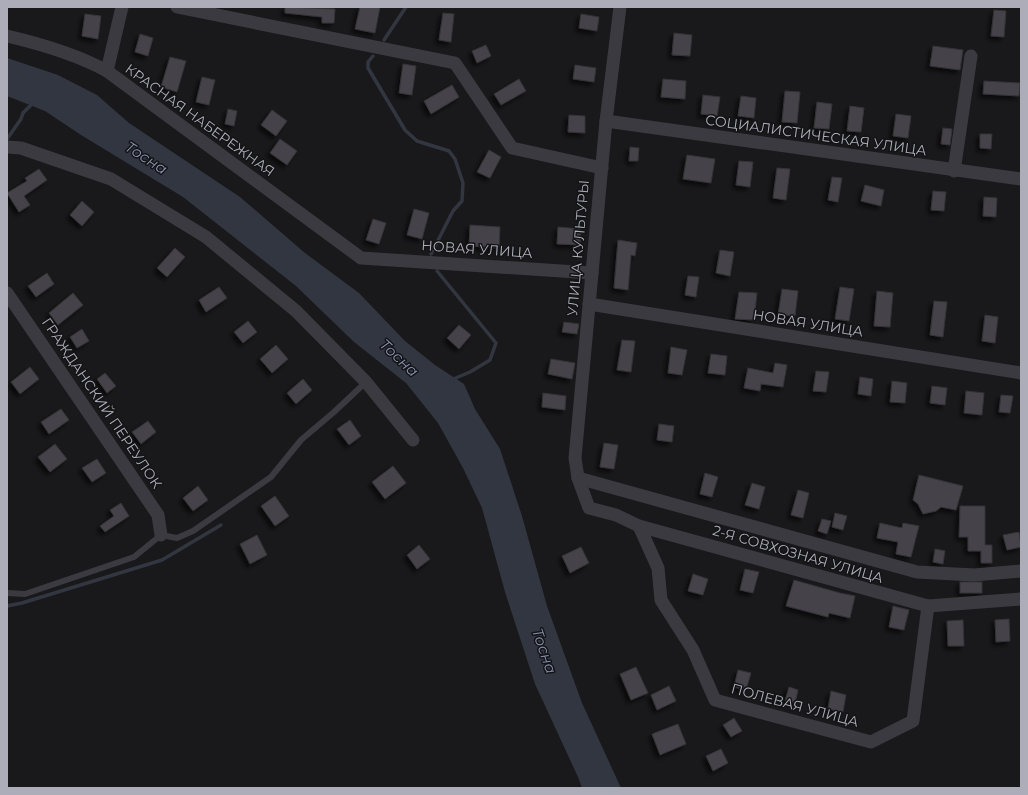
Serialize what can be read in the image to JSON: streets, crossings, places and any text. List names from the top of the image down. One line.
{"streets":{"street":["КРАСНАЯ НАБЕРЕЖНАЯ","СОЦИАЛИСТИЧЕСКАЯ УЛИЦА","УЛИЦА КУЛЬТУРЫ","НОВАЯ УЛИЦА","ГРАЖДАНСКИЙ ПЕРЕУЛОК","2-Я СОВХОЗНАЯ УЛИЦА","ПОЛЕВАЯ УЛИЦА"]},"crossings":[["КРАСНАЯ НАБЕРЕЖНАЯ","НОВАЯ УЛИЦА"],["СОЦИАЛИСТИЧЕСКАЯ УЛИЦА","УЛИЦА КУЛЬТУРЫ"],["УЛИЦА КУЛЬТУРЫ","НОВАЯ УЛИЦА"],["УЛИЦА КУЛЬТУРЫ","2-Я СОВХОЗНАЯ УЛИЦА"],["2-Я СОВХОЗНАЯ УЛИЦА","ПОЛЕВАЯ УЛИЦА"]],"water":["Тосна"]}
